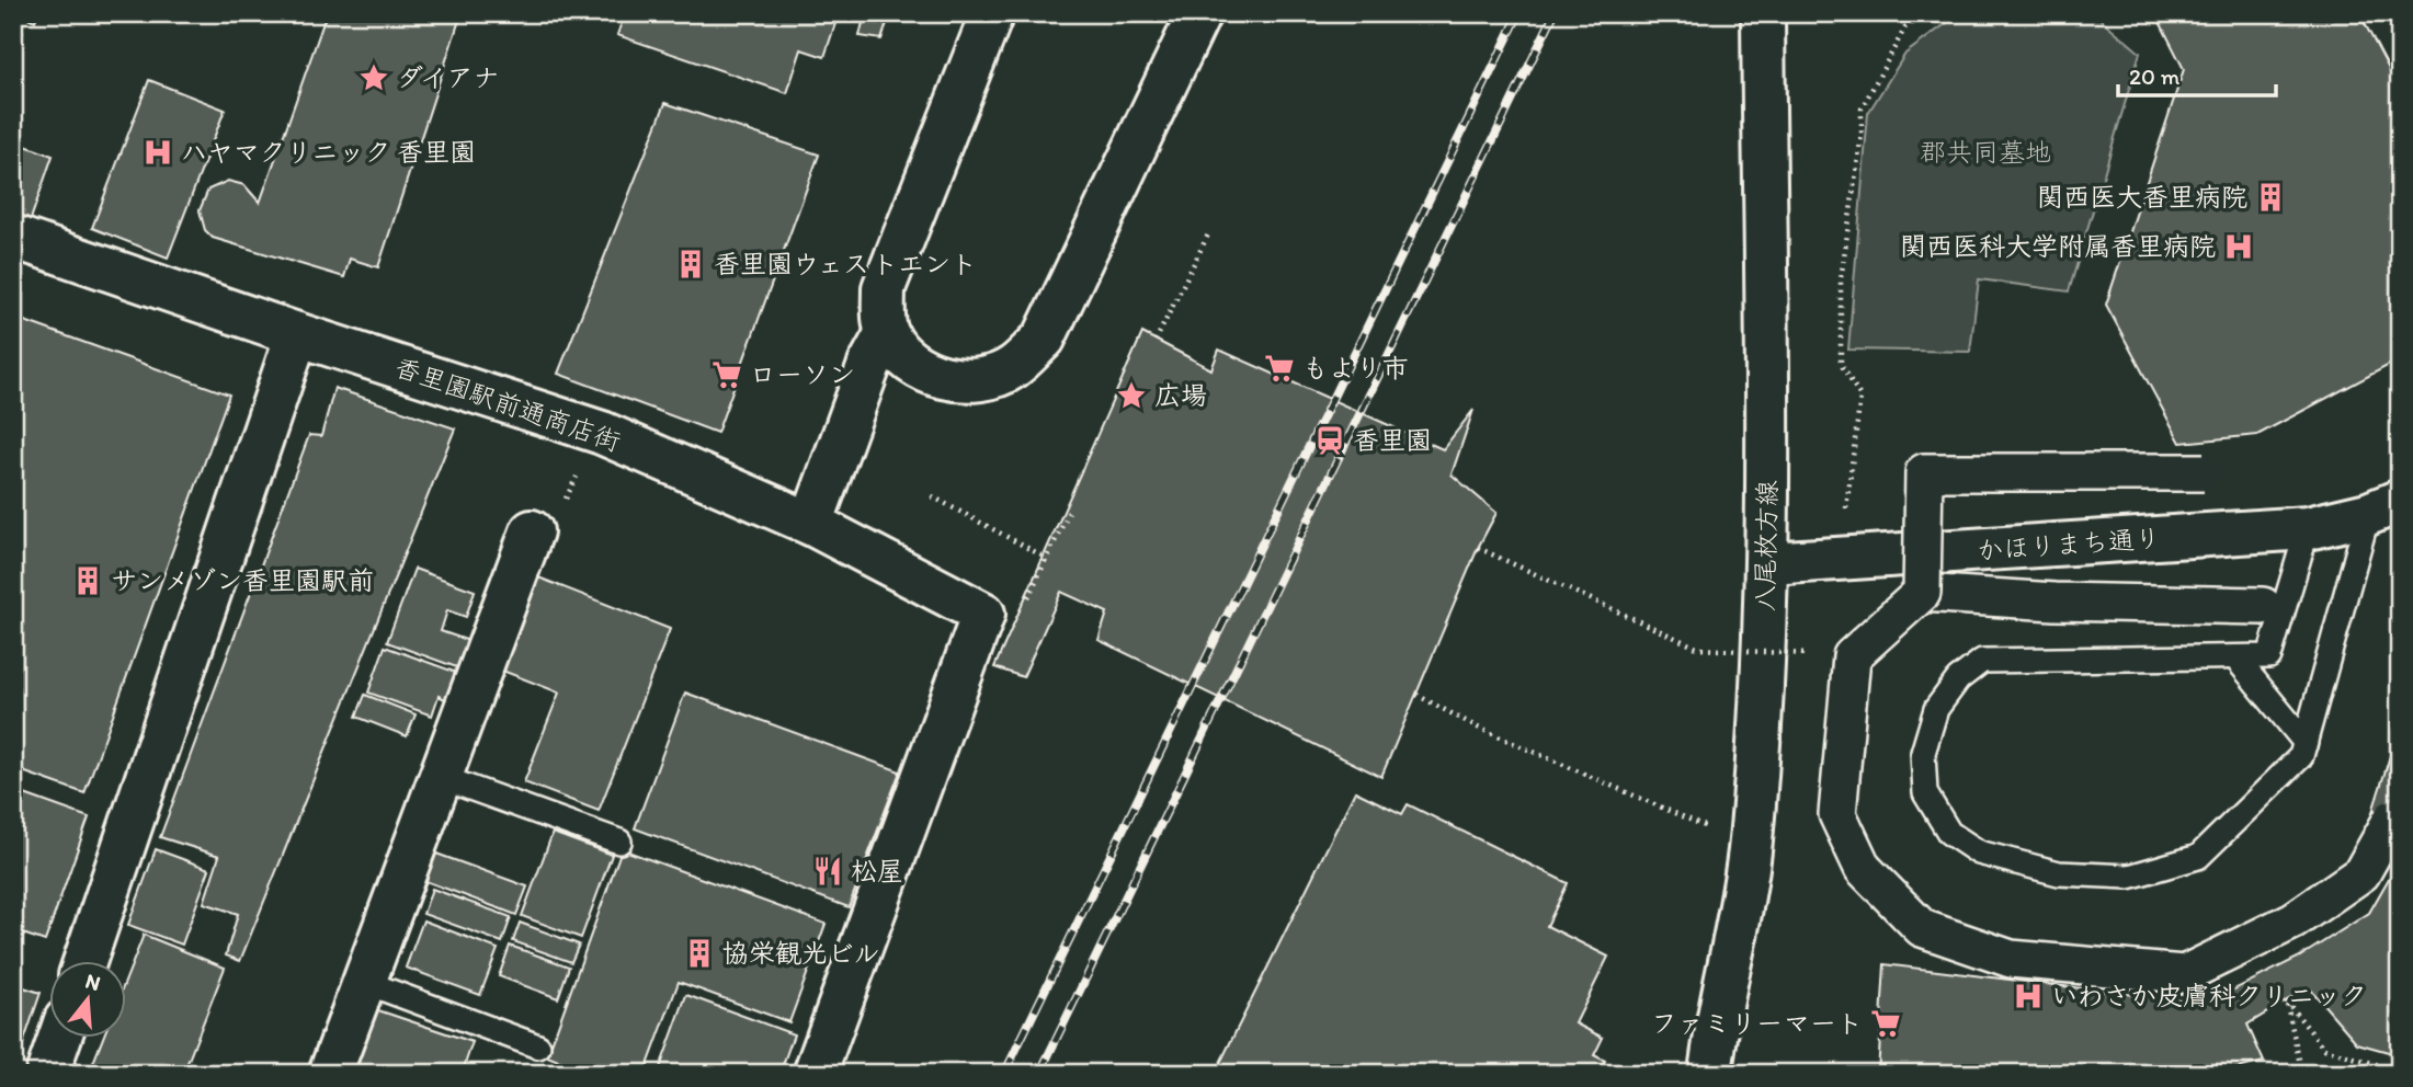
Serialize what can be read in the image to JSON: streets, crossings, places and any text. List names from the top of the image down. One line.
{"streets":{"street":["香里園駅前通商店街","かほりまち通り","八尾枚方線"]},"crossings":[["かほりまち通り","八尾枚方線"]],"parks":["郡共同墓地"],"places":{"place":["ダイアナ","広場"],"hospital":["ハヤマクリニック 香里園","関西医科大学附属香里病院","いわさか皮膚科クリニック"],"building":["関西医大香里病院","香里園ウェストエント","サンメゾン香里園駅前","協栄観光ビル"],"supermarket":["もより市","ローソン","ファミリーマート"],"station":["香里園"],"restaurant":["松屋"]},"scale_bar":"20 m","north":"top"}
